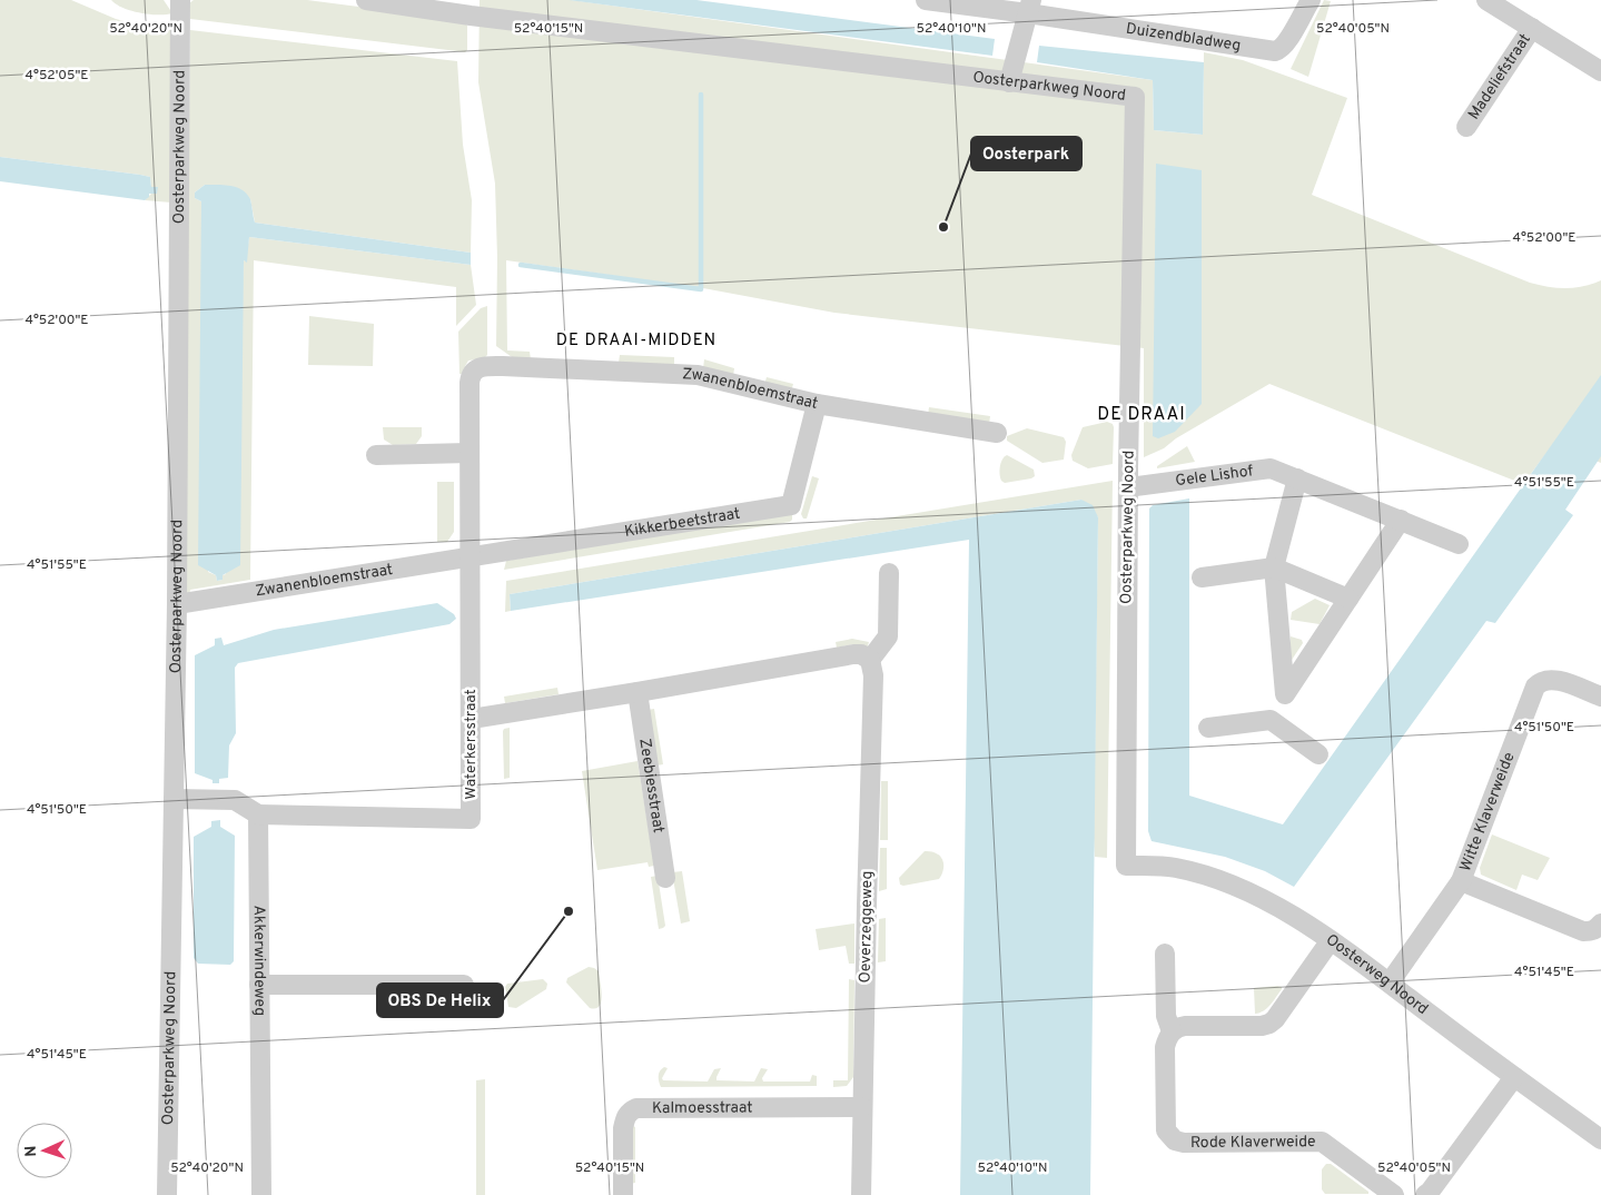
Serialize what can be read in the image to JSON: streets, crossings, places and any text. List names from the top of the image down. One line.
{"streets":{"street":["Duizendbladweg","Madeliefstraat","Oosterparkweg Noord","Zwanenbloemstraat","Gele Lishof","Kikkerbeetstraat","Waterkersstraat","Zeebiesstraat","Witte Klaverweide","Oeverzeggeweg","Akkerwindeweg","Oosterweg Noord","Kalmoesstraat","Rode Klaverweide"]},"crossings":[["Oosterparkweg Noord","Zwanenbloemstraat"],["Oosterparkweg Noord","Gele Lishof"],["Oosterparkweg Noord","Oosterweg Noord"],["Zwanenbloemstraat","Kikkerbeetstraat"],["Zwanenbloemstraat","Waterkersstraat"],["Kikkerbeetstraat","Waterkersstraat"],["Waterkersstraat","Akkerwindeweg"],["Witte Klaverweide","Oosterweg Noord"],["Oeverzeggeweg","Kalmoesstraat"]],"districts":["DE DRAAI-MIDDEN","DE DRAAI"],"places":["Oosterpark","OBS De Helix"],"north":"left","coordinates":["52°40'20\"N","52°40'15\"N","52°40'10\"N","52°40'05\"N","4°52'05\"E","4°52'00\"E","4°51'55\"E","4°51'50\"E","4°51'45\"E"]}
